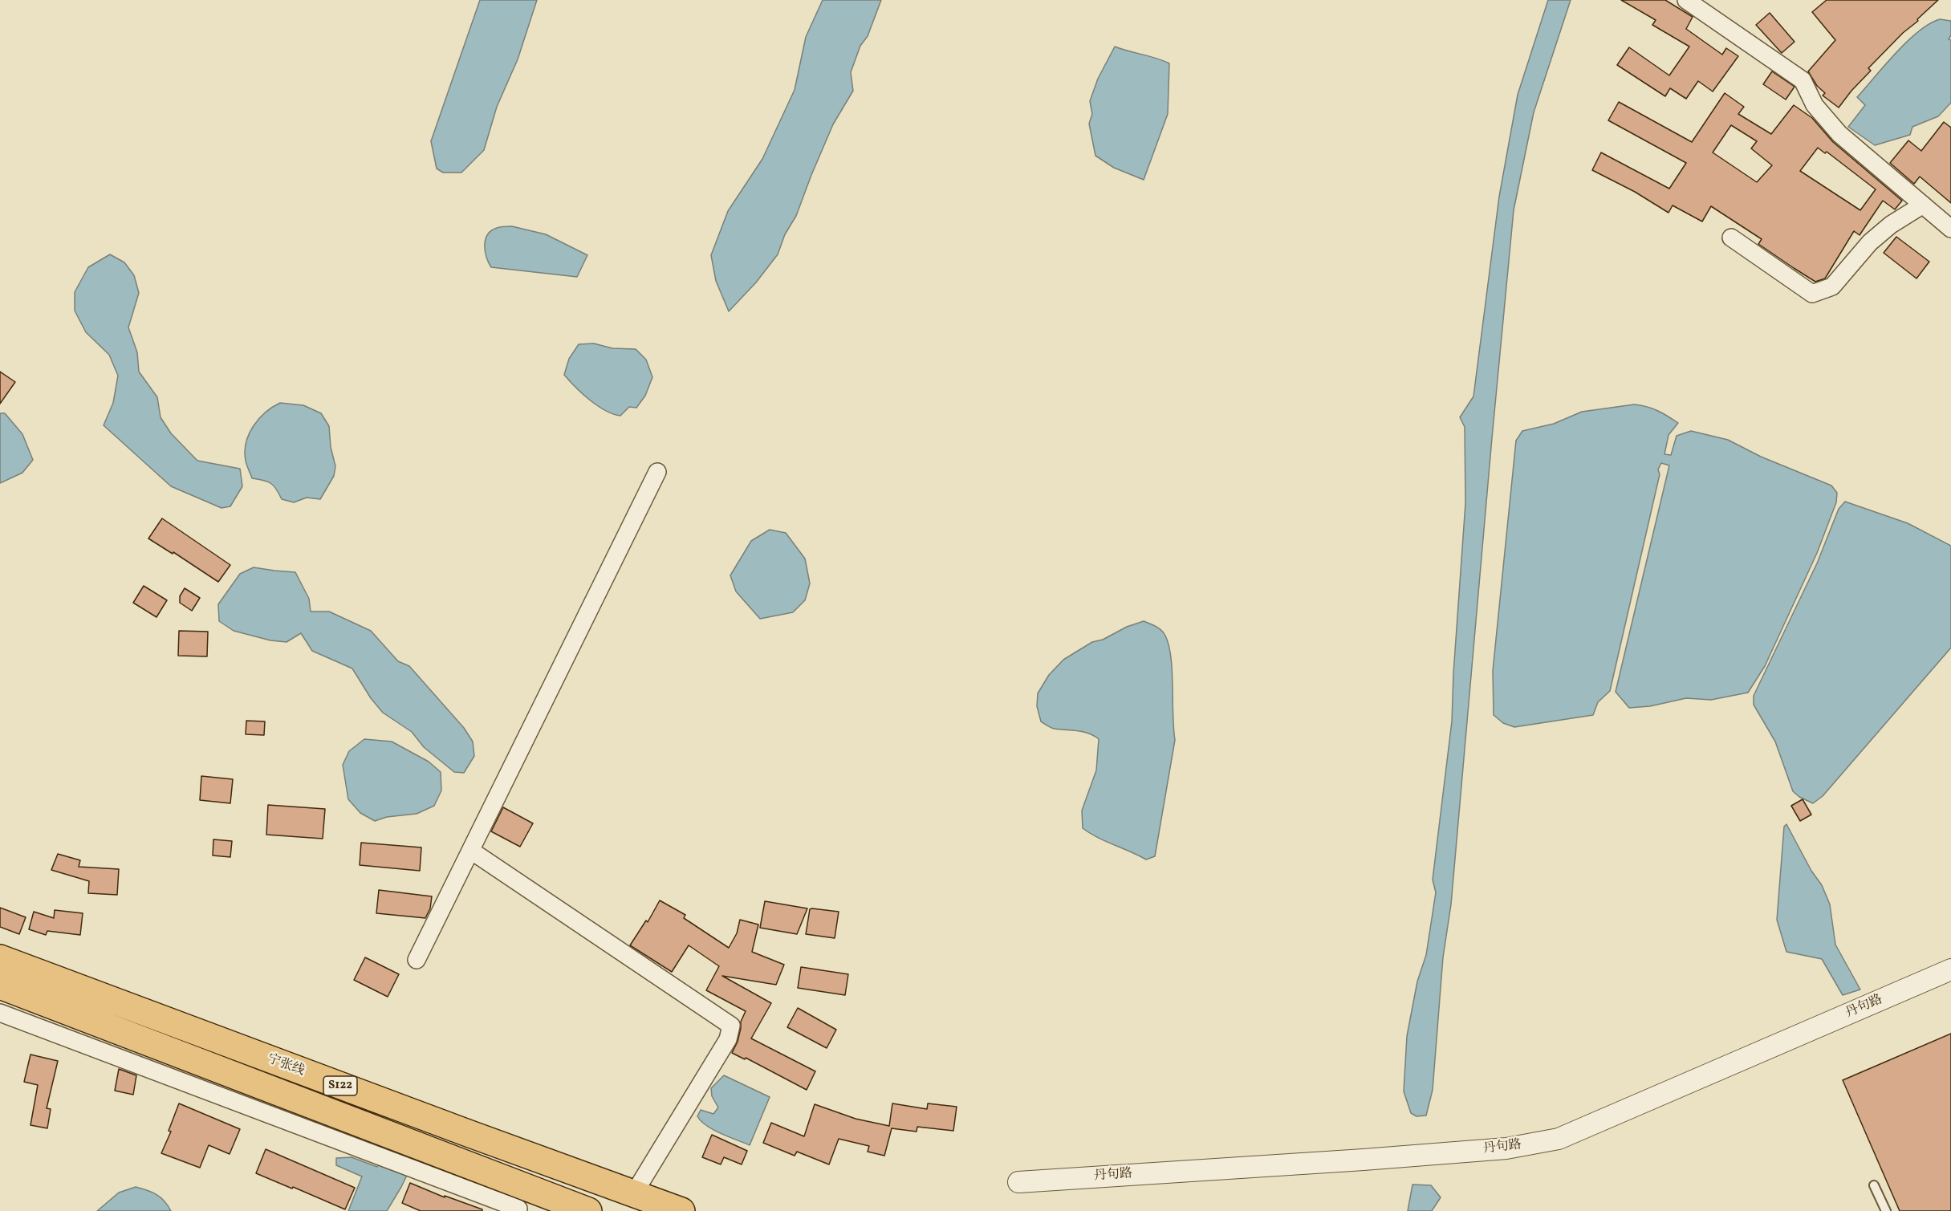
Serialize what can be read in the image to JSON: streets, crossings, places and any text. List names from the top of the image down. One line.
{"streets":{"main road":["宁张线","S122"],"street":["丹句路"]}}
